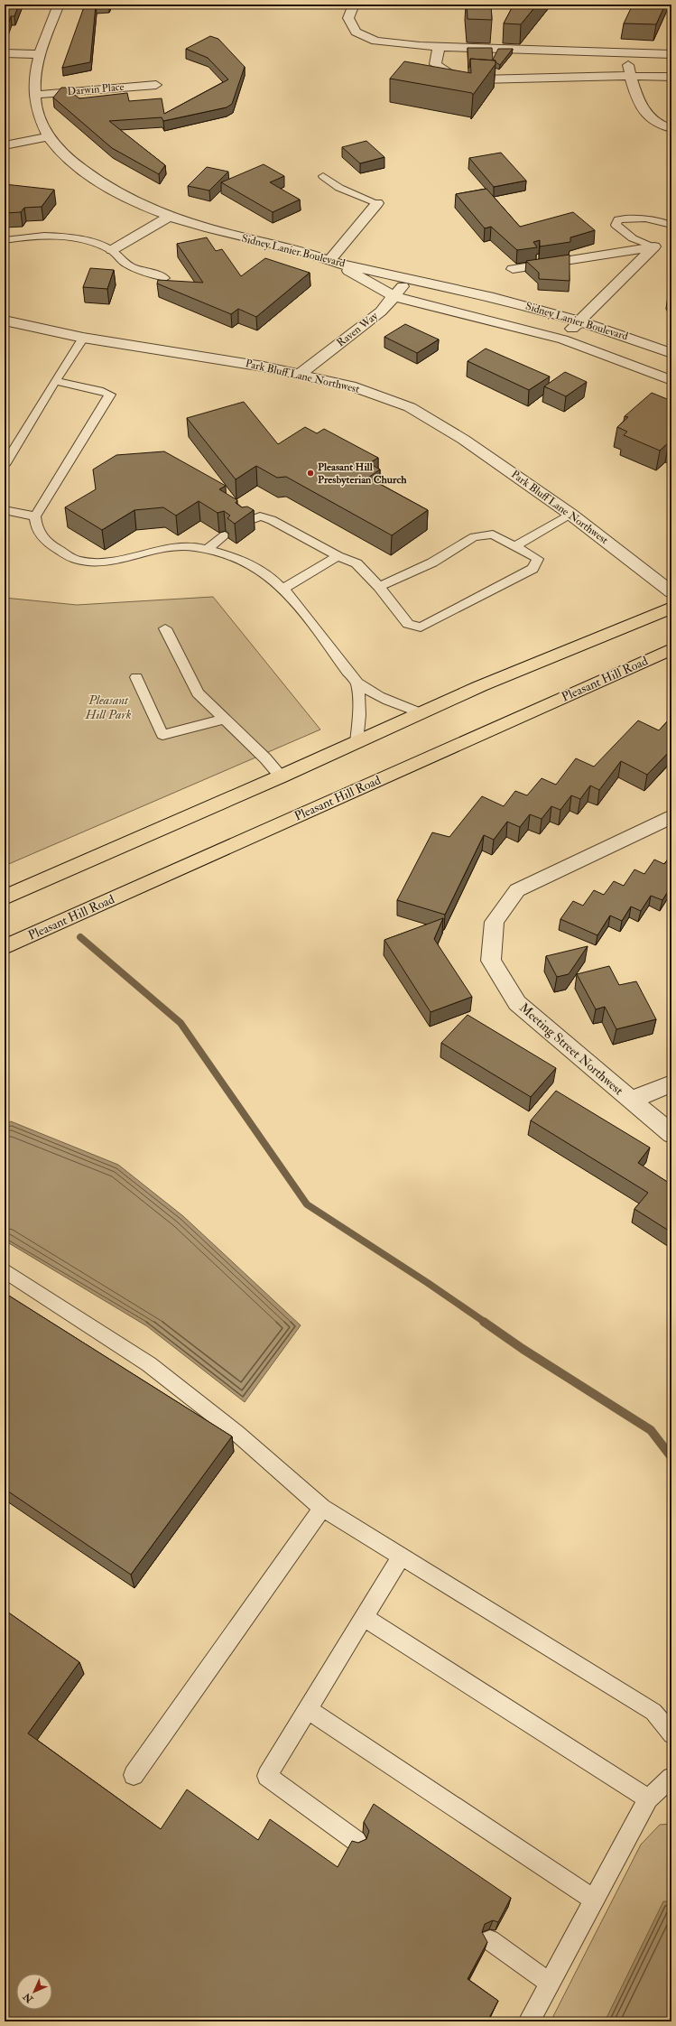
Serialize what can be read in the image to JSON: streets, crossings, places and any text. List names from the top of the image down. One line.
{"streets":{"highway":["Pleasant Hill Road"],"street":["Darwin Place","Sidney Lanier Boulevard","Raven Way","Park Bluff Lane Northwest","Meeting Street Northwest"]},"crossings":[["Darwin Place","Sidney Lanier Boulevard"],["Sidney Lanier Boulevard","Raven Way"],["Raven Way","Park Bluff Lane Northwest"]],"parks":["Pleasant Hill Park"],"places":["Pleasant Hill Presbyterian Church"],"north":"bottom left"}
